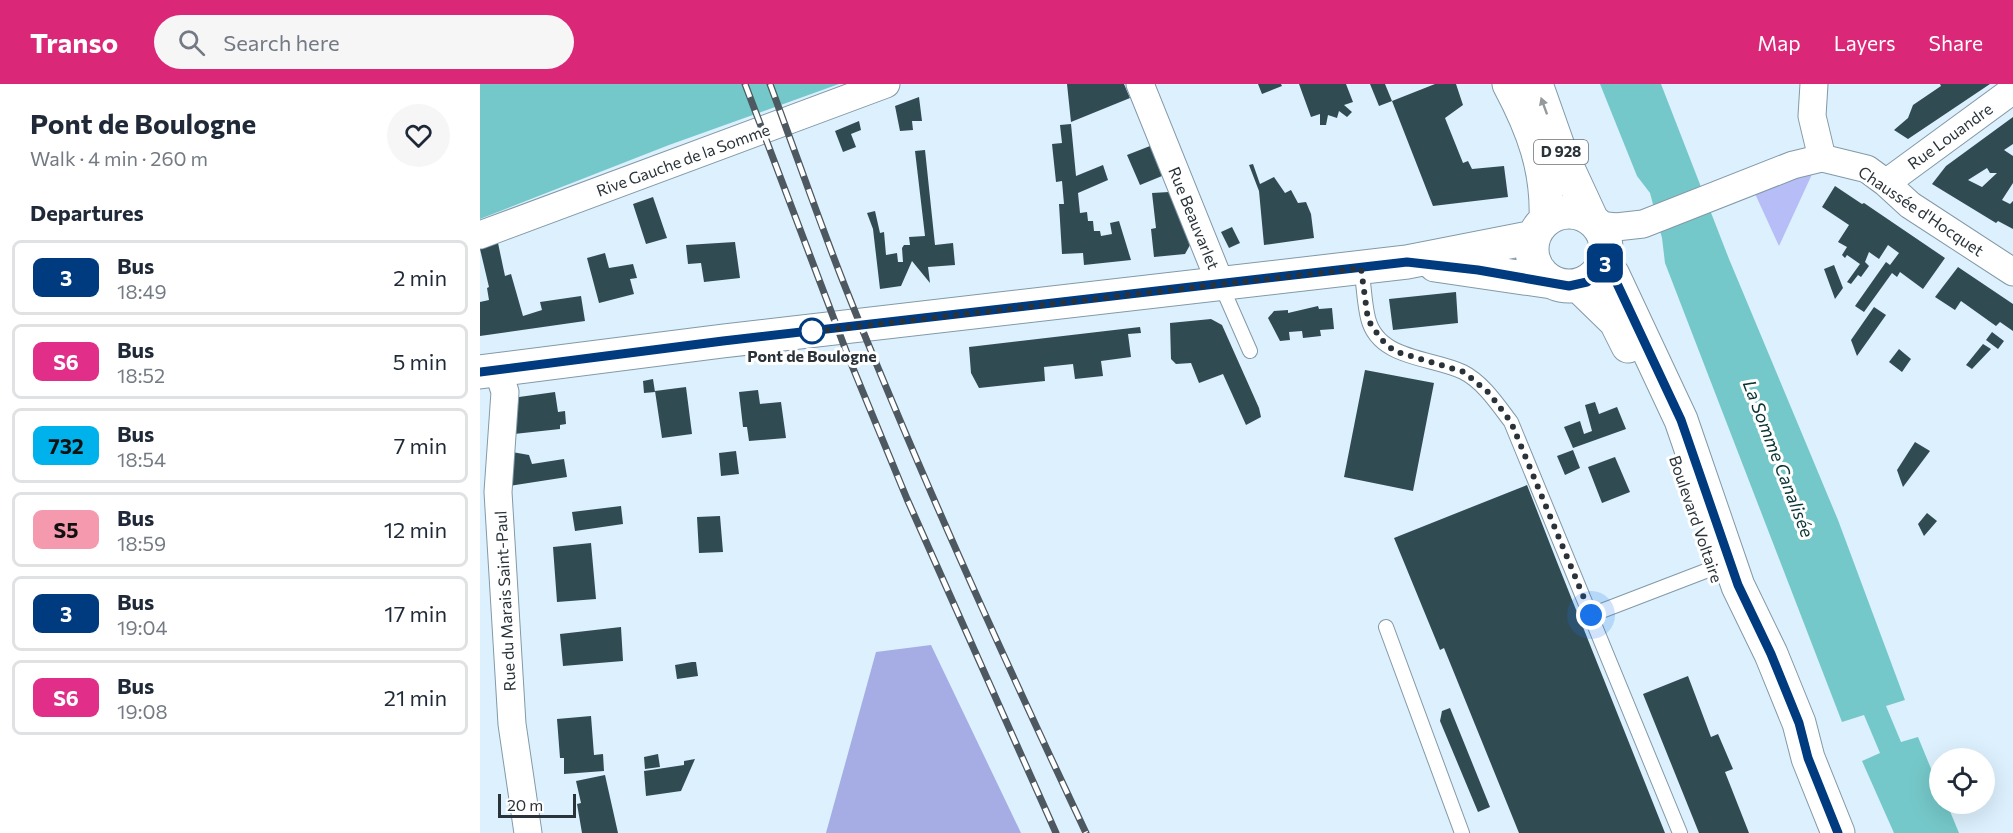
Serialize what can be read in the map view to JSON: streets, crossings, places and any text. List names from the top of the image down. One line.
{"streets":{"main road":["D 928","Boulevard Voltaire"],"street":["Rue Louandre","Rive Gauche de la Somme","Chaussée d'Hocquet","Rue Beauvarlet","Rue du Marais Saint-Paul"]},"crossings":[["Rue Louandre","Chaussée d'Hocquet"],["D 928","Chaussée d'Hocquet"],["D 928","Boulevard Voltaire"],["Chaussée d'Hocquet","Boulevard Voltaire"]],"water":["La Somme Canalisée"],"places":["Pont de Boulogne"],"lines":["bus line 3"],"scale_bar":"20 m","page":{"header":"Transo","search":"Search here","nav":["Map","Layers","Share"],"heading":[["Pont de Boulogne","Walk · 4 min · 260 m"],"Departures"],"on_map":"3","list":[{"mark":"3","name":"Bus","note":"18:49","value":"2 min"},{"mark":"S6","name":"Bus","note":"18:52","value":"5 min"},{"mark":"732","name":"Bus","note":"18:54","value":"7 min"},{"mark":"S5","name":"Bus","note":"18:59","value":"12 min"},{"mark":"3","name":"Bus","note":"19:04","value":"17 min"},{"mark":"S6","name":"Bus","note":"19:08","value":"21 min"}],"scale":"20 m"}}
